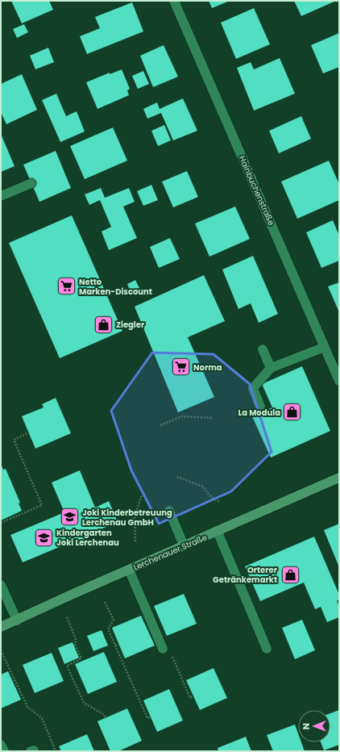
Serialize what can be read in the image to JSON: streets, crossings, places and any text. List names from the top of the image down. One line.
{"streets":{"main road":["Lerchenauer Straße"],"street":["Hainbuchenstraße"]},"places":{"supermarket":["Netto Marken-Discount","Norma"],"shop":["Ziegler","La Modula","Orterer Getränkemarkt"],"school or university":["Joki Kinderbetreuung Lerchenau GmbH","Kindergarten Joki Lerchenau"]},"north":"left"}
